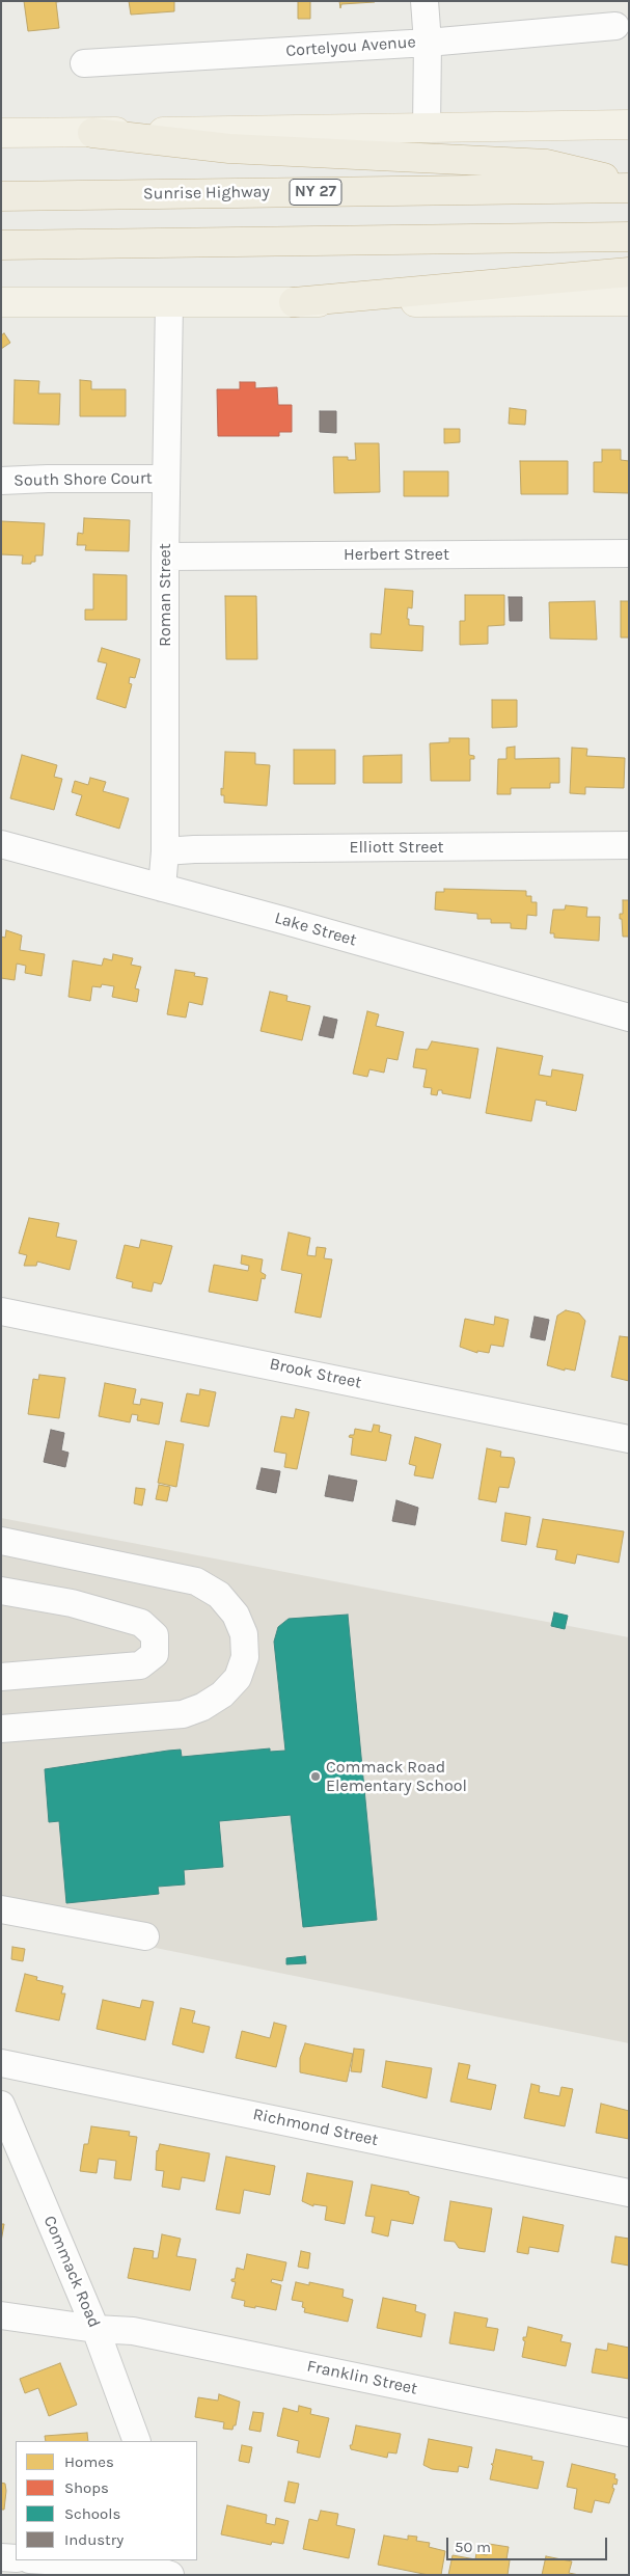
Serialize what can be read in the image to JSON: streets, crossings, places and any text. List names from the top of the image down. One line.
{"streets":{"highway":["NY 27","Sunrise Highway"],"street":["Cortelyou Avenue","South Shore Court","Herbert Street","Roman Street","Elliott Street","Lake Street","Brook Street","Richmond Street","Commack Road","Franklin Street"]},"crossings":[["South Shore Court","Roman Street"],["Herbert Street","Roman Street"],["Roman Street","Elliott Street"],["Roman Street","Lake Street"],["Commack Road","Franklin Street"]],"places":["Commack Road Elementary School"],"legend":["Homes","Shops","Schools","Industry"],"scale_bar":"50 m"}
